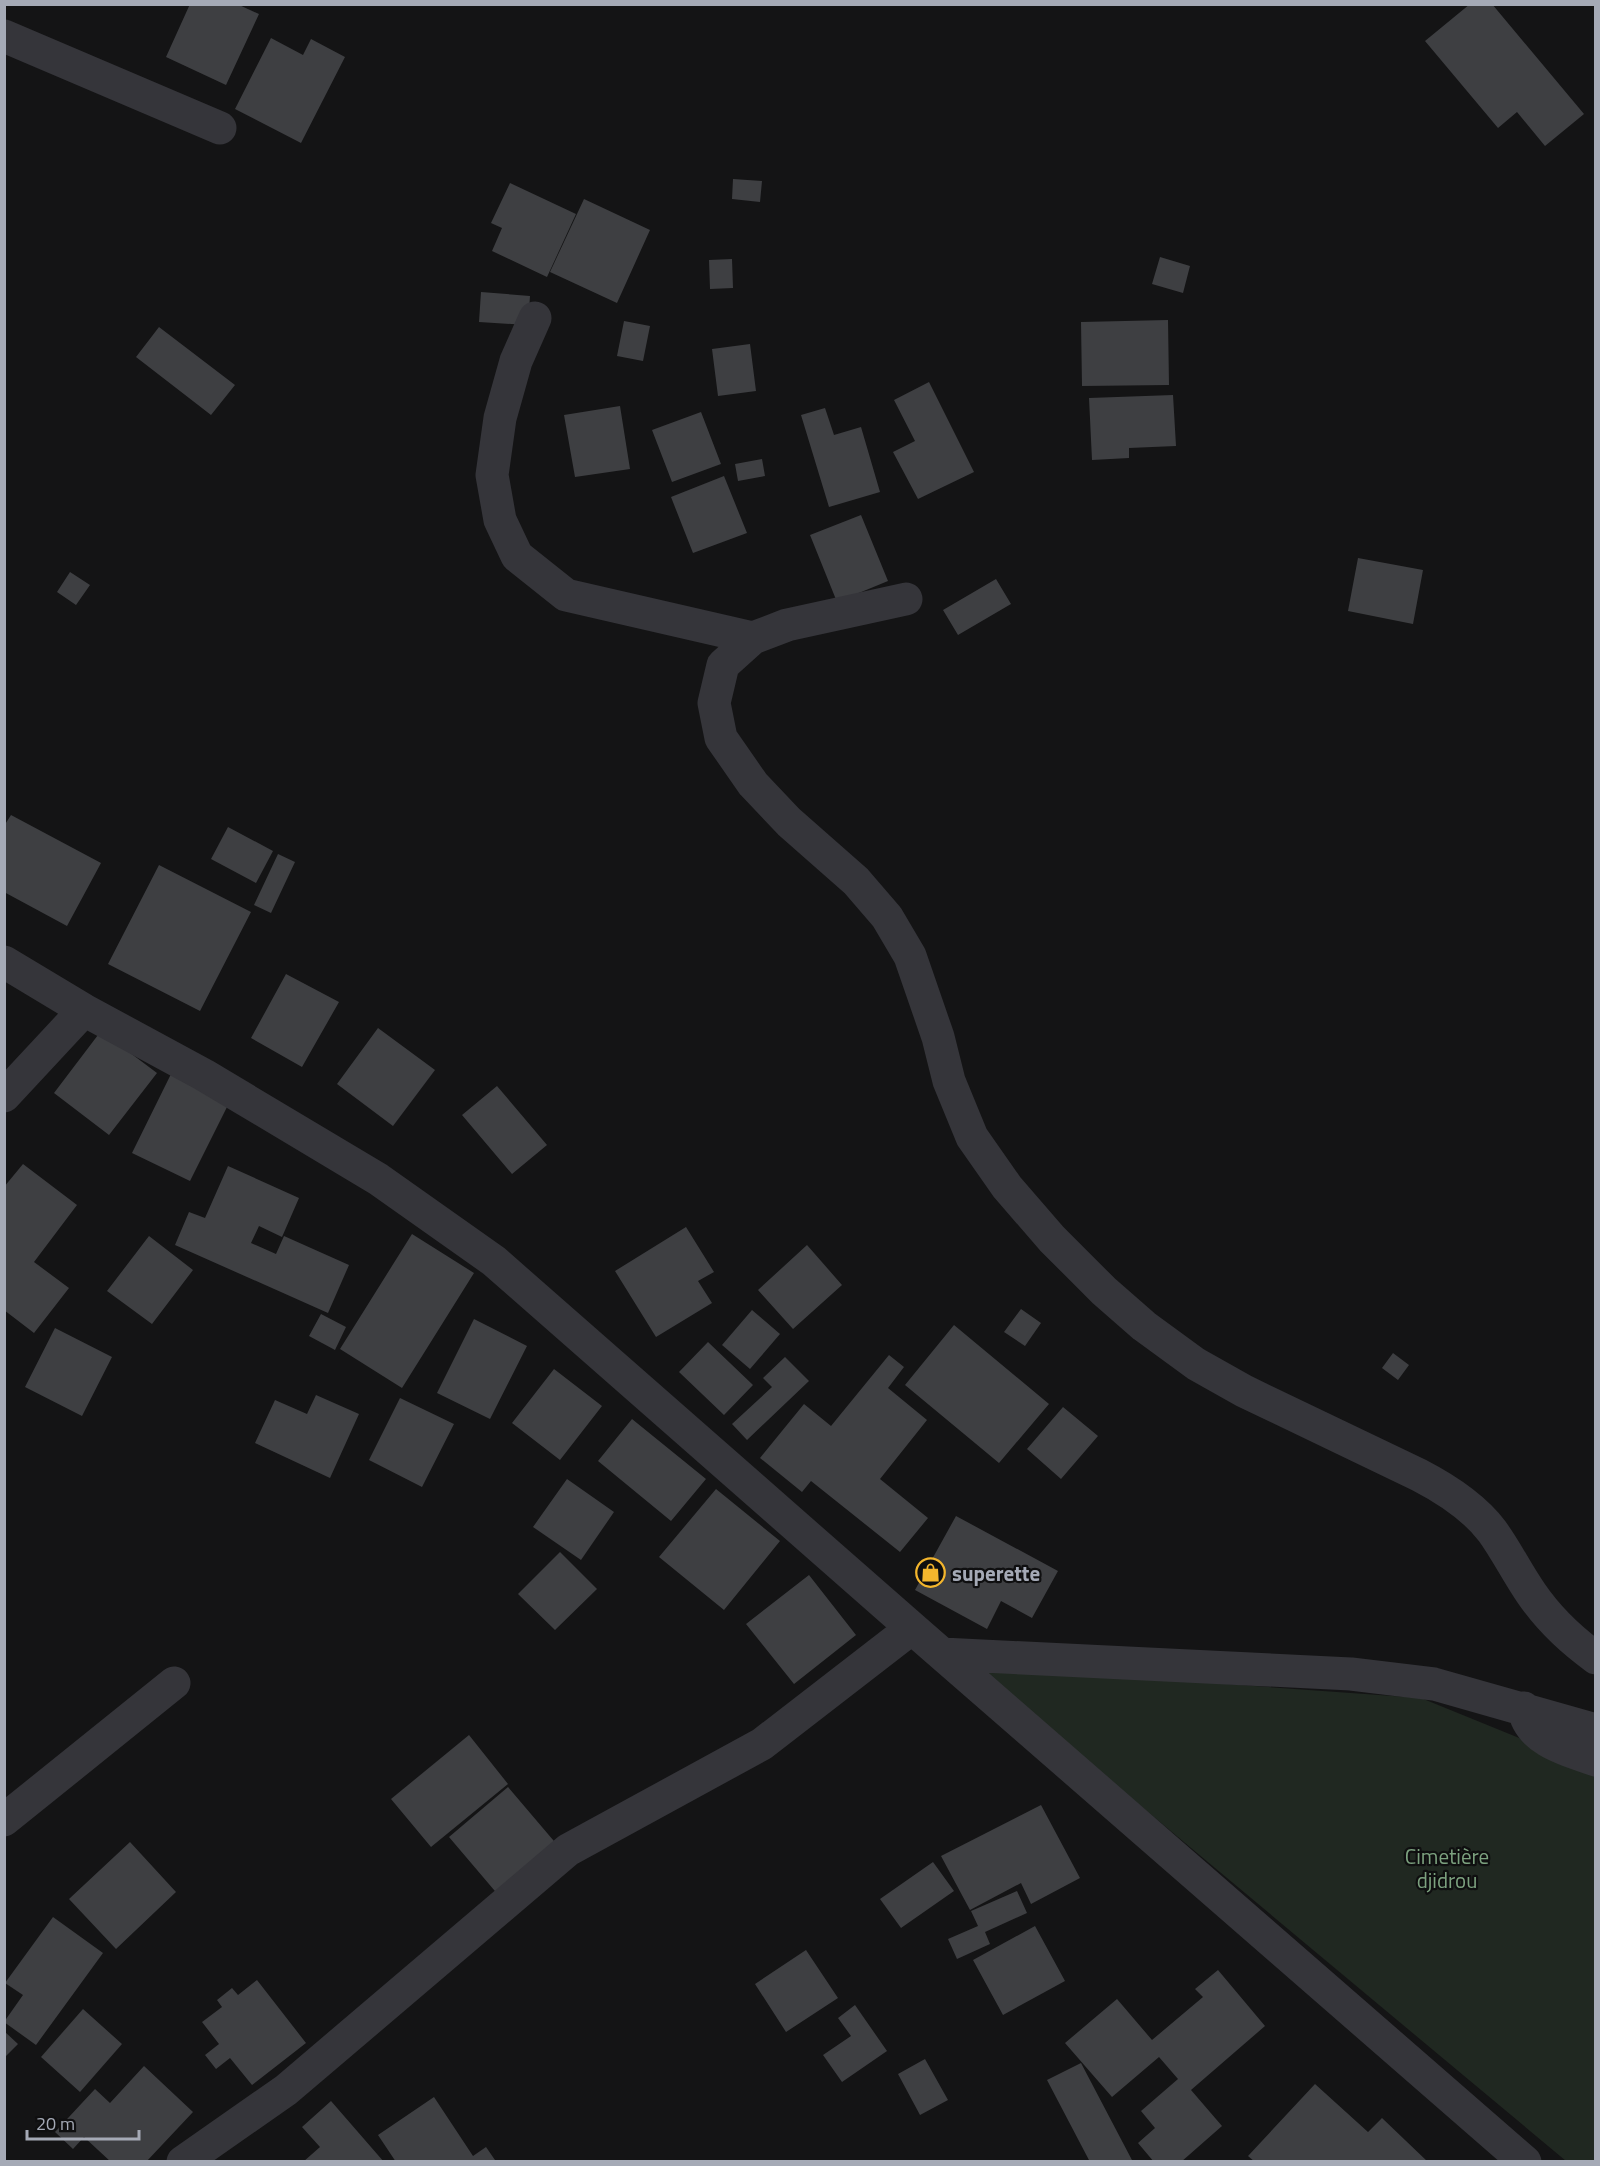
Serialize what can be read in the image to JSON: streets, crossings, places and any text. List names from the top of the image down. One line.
{"parks":["Cimetière djidrou"],"places":{"shop":["superette"]},"scale_bar":"20 m"}
